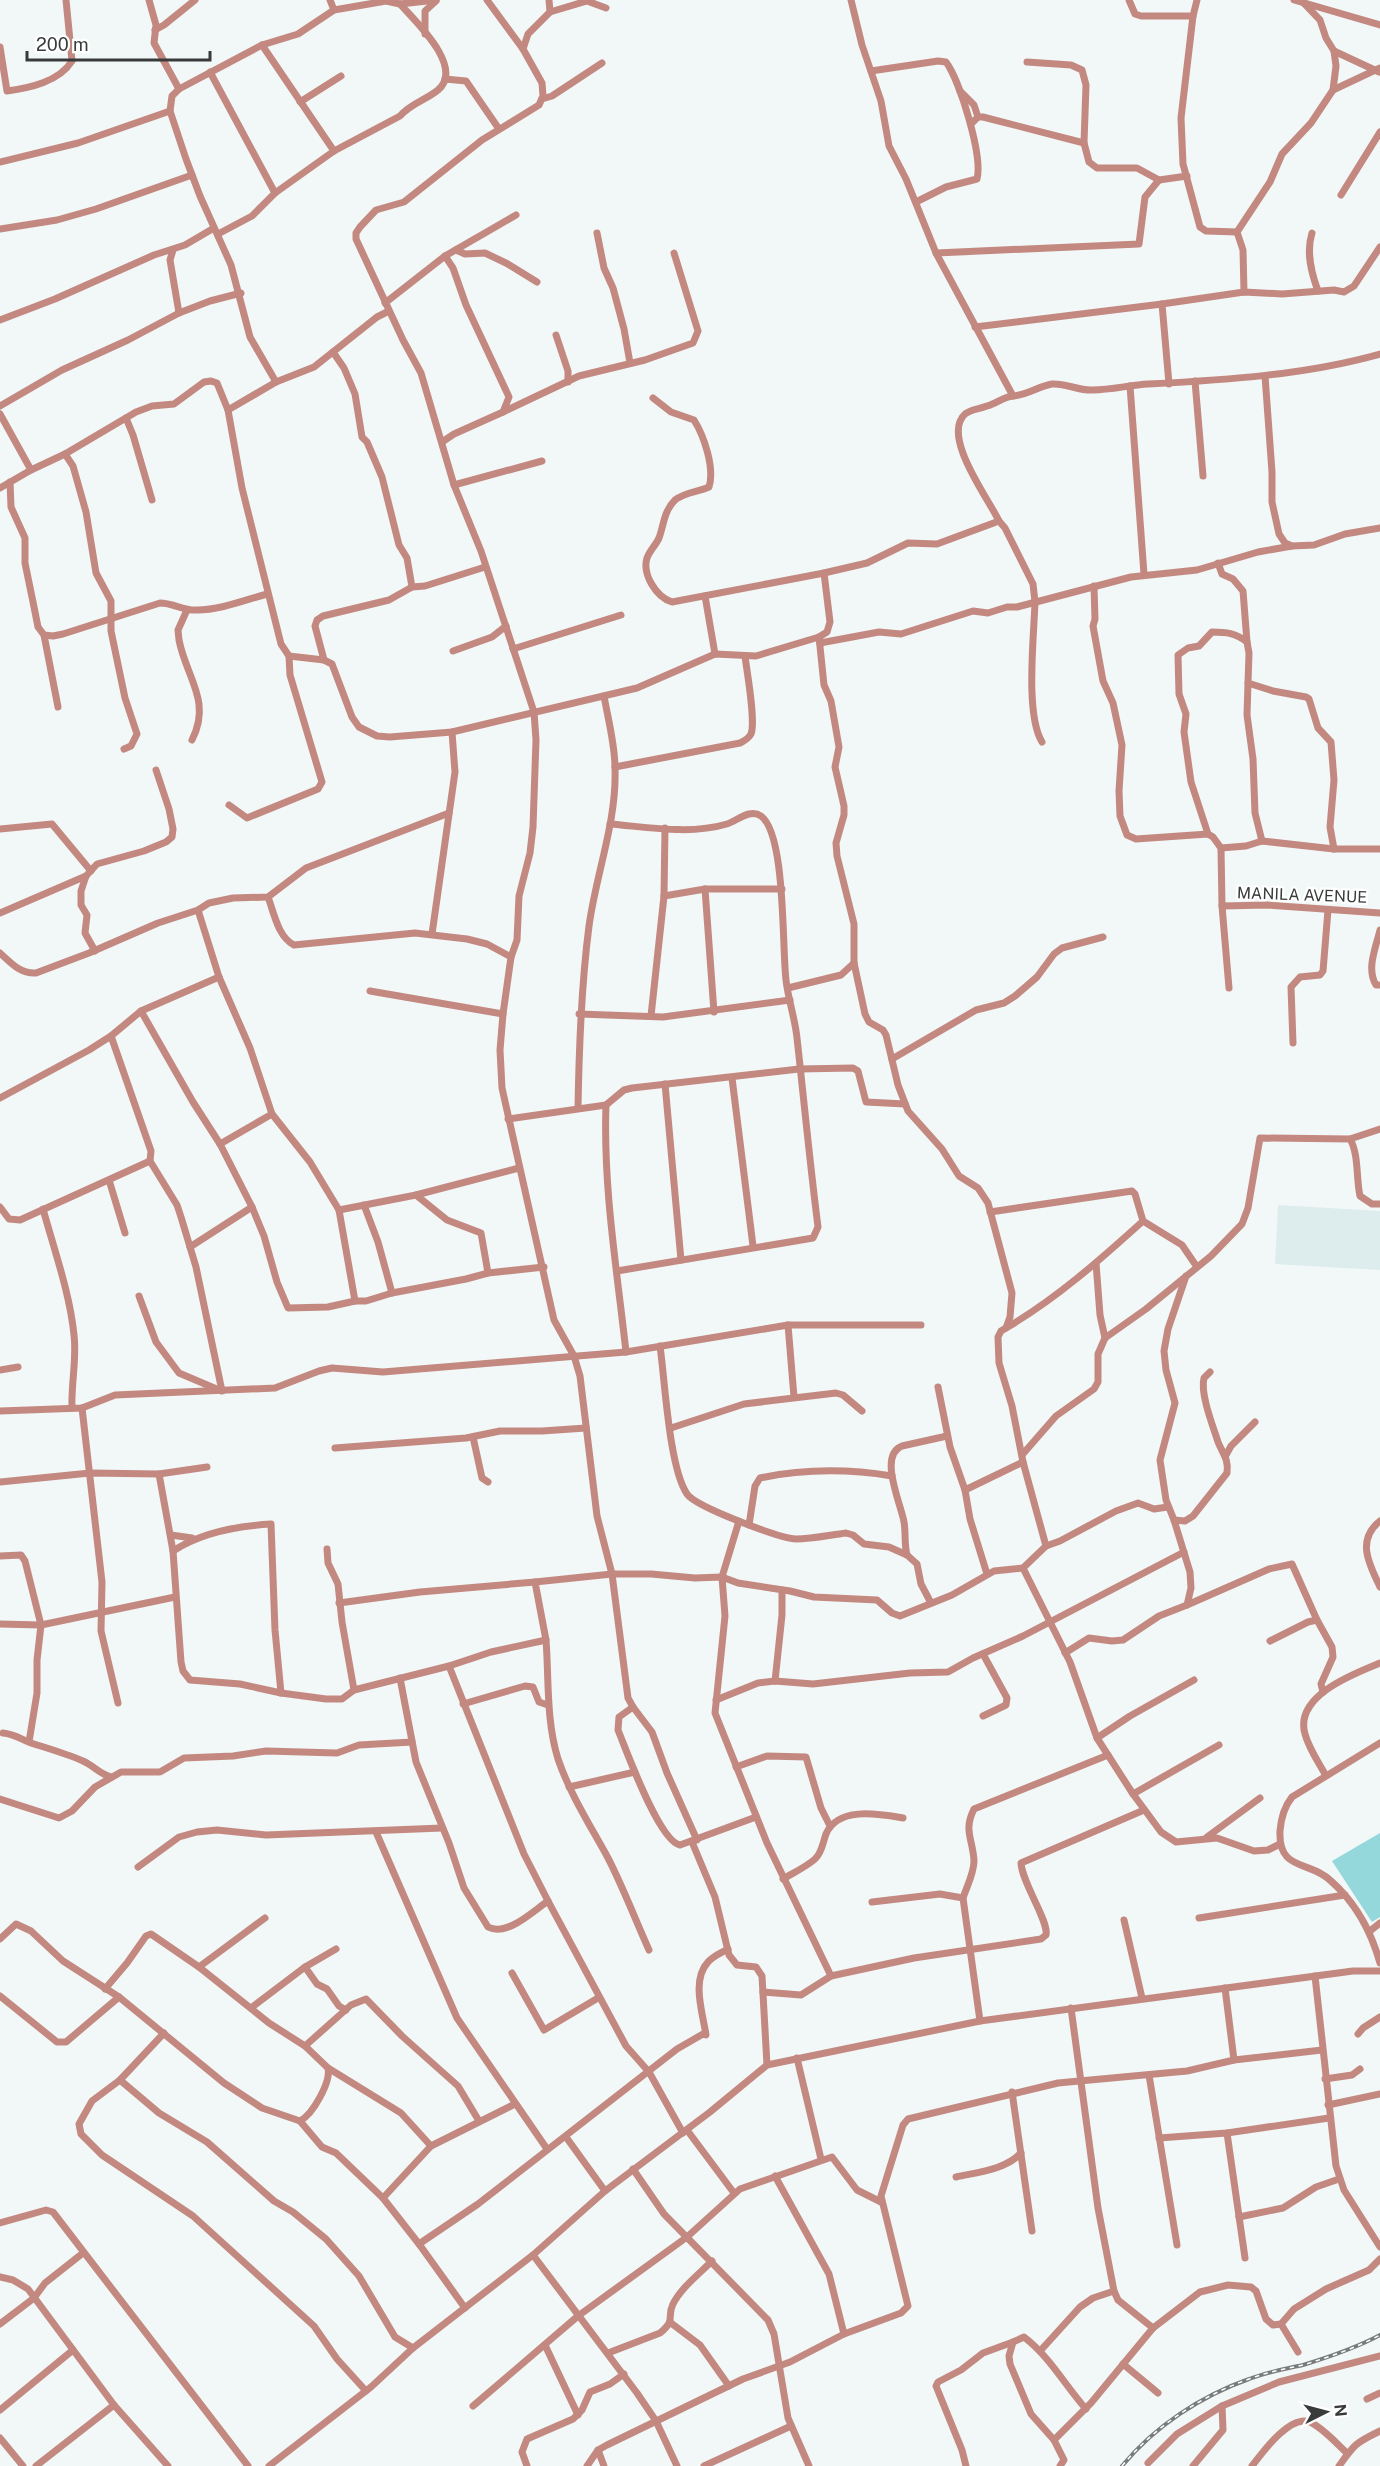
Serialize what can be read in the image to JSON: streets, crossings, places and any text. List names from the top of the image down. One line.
{"streets":{"street":["MANILA AVENUE"]},"scale_bar":"200 m","north":"right"}
